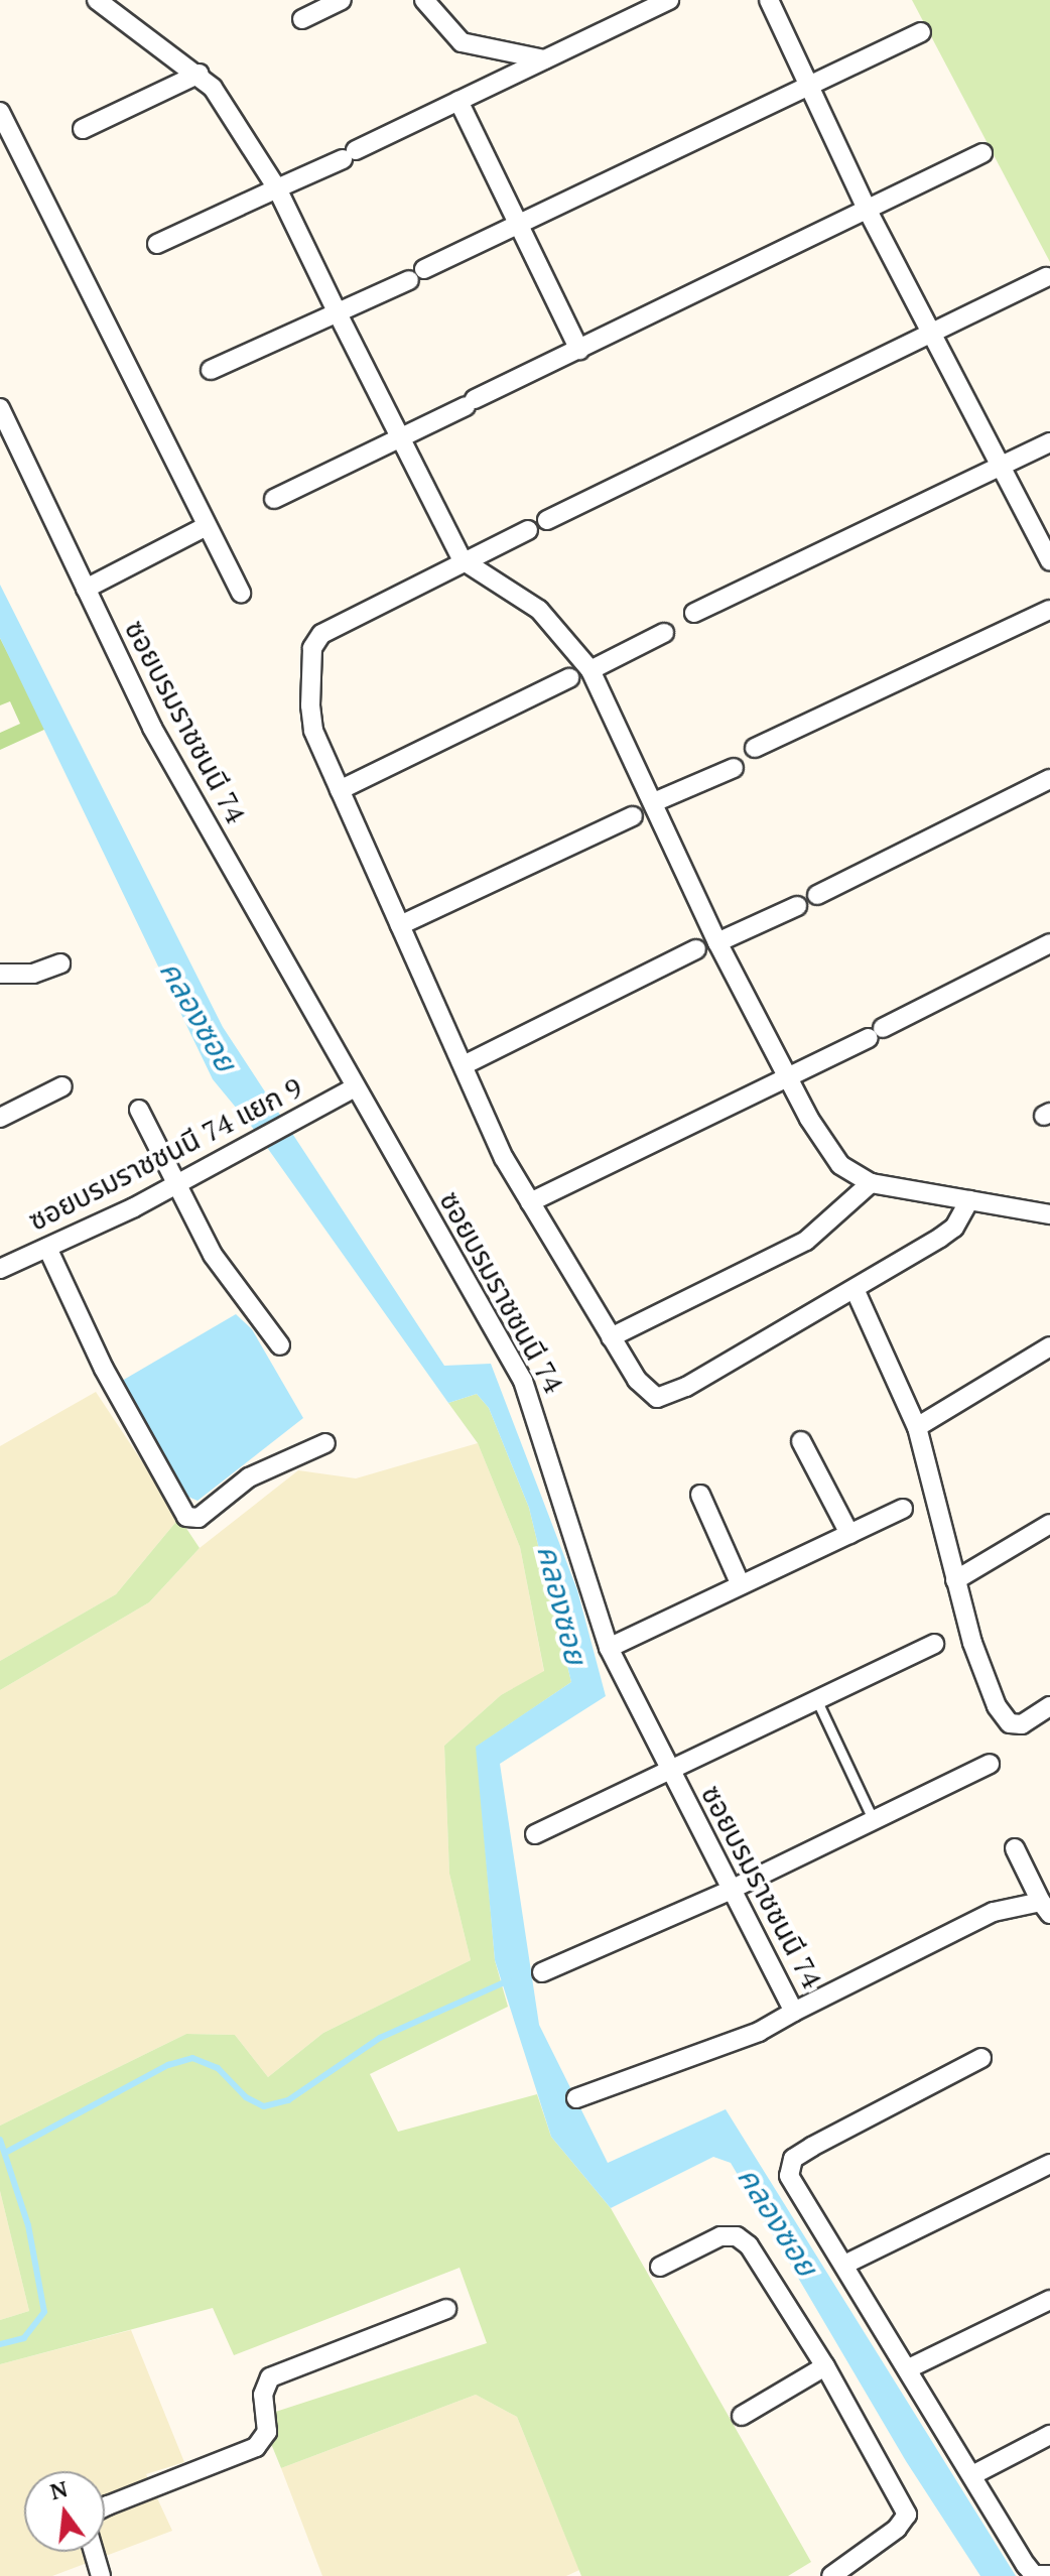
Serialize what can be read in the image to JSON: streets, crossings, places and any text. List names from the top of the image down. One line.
{"streets":{"street":["ซอยบรมราชชนนี 74","ซอยบรมราชชนนี 74 แยก 9"]},"crossings":[["ซอยบรมราชชนนี 74","ซอยบรมราชชนนี 74 แยก 9"]],"water":["คลองซอย"],"north":"top"}
